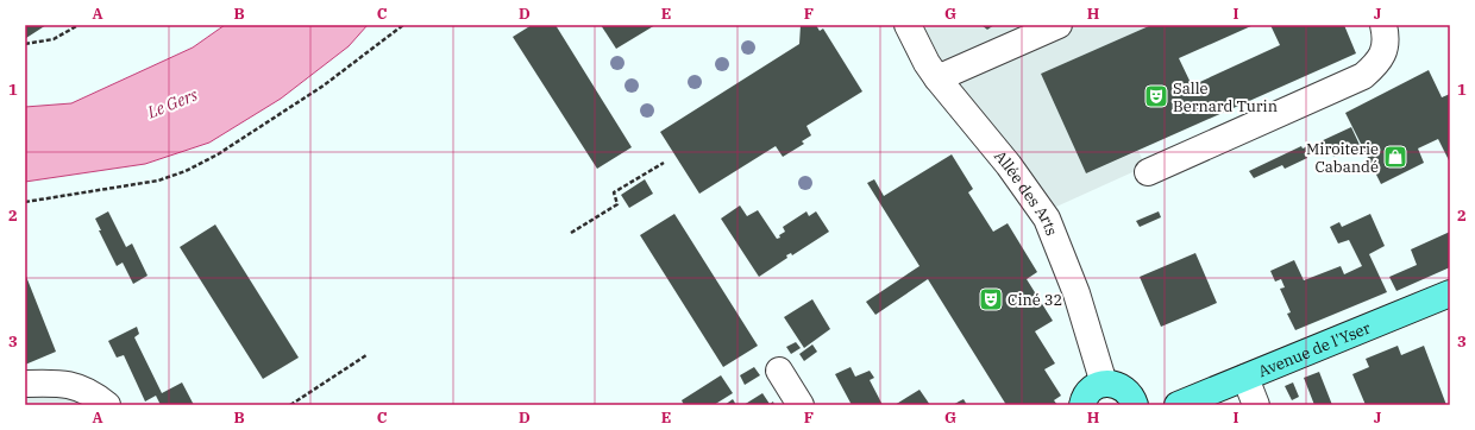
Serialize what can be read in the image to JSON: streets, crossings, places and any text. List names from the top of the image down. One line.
{"streets":{"main road":["Avenue de l'Yser"],"street":["Allée des Arts"]},"water":["Le Gers"],"places":{"theatre":["Salle Bernard Turin","Ciné 32"],"shop":["Miroiterie Cabandé"]},"grid":{"columns":["A","B","C","D","E","F","G","H","I","J"],"rows":["1","2","3"]}}
